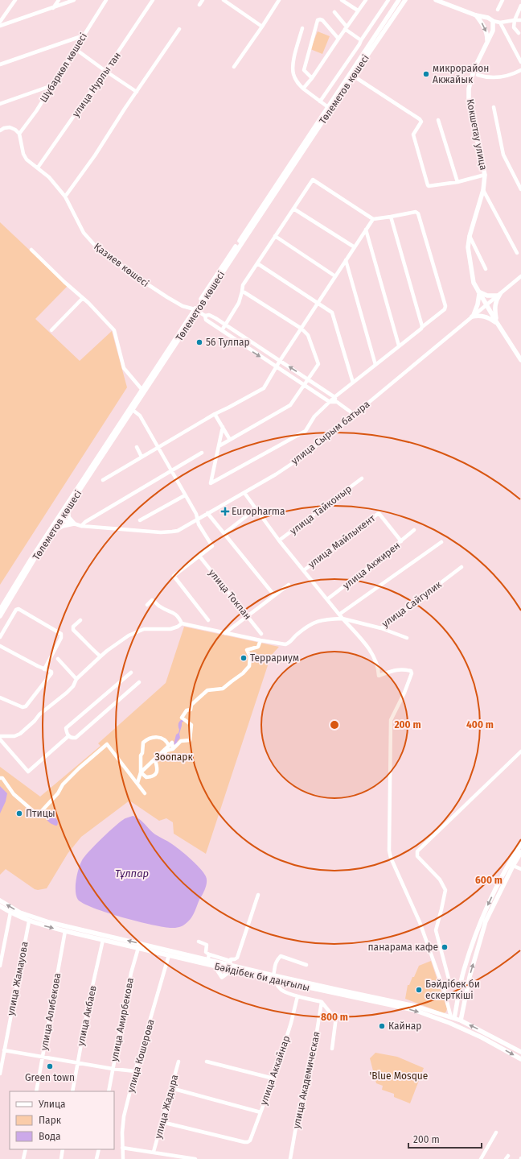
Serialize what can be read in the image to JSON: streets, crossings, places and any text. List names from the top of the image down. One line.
{"streets":{"main road":["Төлеметов көшесі","Кокшетау улица","Бәйдібек би даңғылы"],"street":["Шұбаркөл көшесі","улица Нурлы тан","Қазиев көшесі","улица Сырым батыра","улица Тайконыр","улица Майлыкент","улица Акжирен","улица Токпан","улица Сайгулик","улица Жамауова","улица Алибекова","улица Акбаев","улица Амирбекова","улица Кошерова","улица Аккайнар","улица Академическая","улица Жадыра"]},"crossings":[["Шұбаркөл көшесі","Қазиев көшесі"],["улица Нурлы тан","Қазиев көшесі"],["Төлеметов көшесі","Қазиев көшесі"],["Төлеметов көшесі","улица Сырым батыра"],["Кокшетау улица","улица Сырым батыра"],["улица Майлыкент","улица Акжирен"],["Бәйдібек би даңғылы","улица Жамауова"],["Бәйдібек би даңғылы","улица Алибекова"],["Бәйдібек би даңғылы","улица Акбаев"],["Бәйдібек би даңғылы","улица Амирбекова"],["Бәйдібек би даңғылы","улица Кошерова"],["улица Аккайнар","улица Жадыра"]],"water":["Тұлпар"],"parks":["Зоопарк","'Blue Mosque"],"places":{"other":["микрорайон Акжайык","56 Тулпар","Террариум","Птицы","панарама кафе","Бәйдібек би ескерткіші","Кайнар","Green town"],"health":["Europharma"]},"legend":["Улица","Парк","Вода"],"scale_bar":"200 m","rings":["200 m","400 m","600 m","800 m"]}
